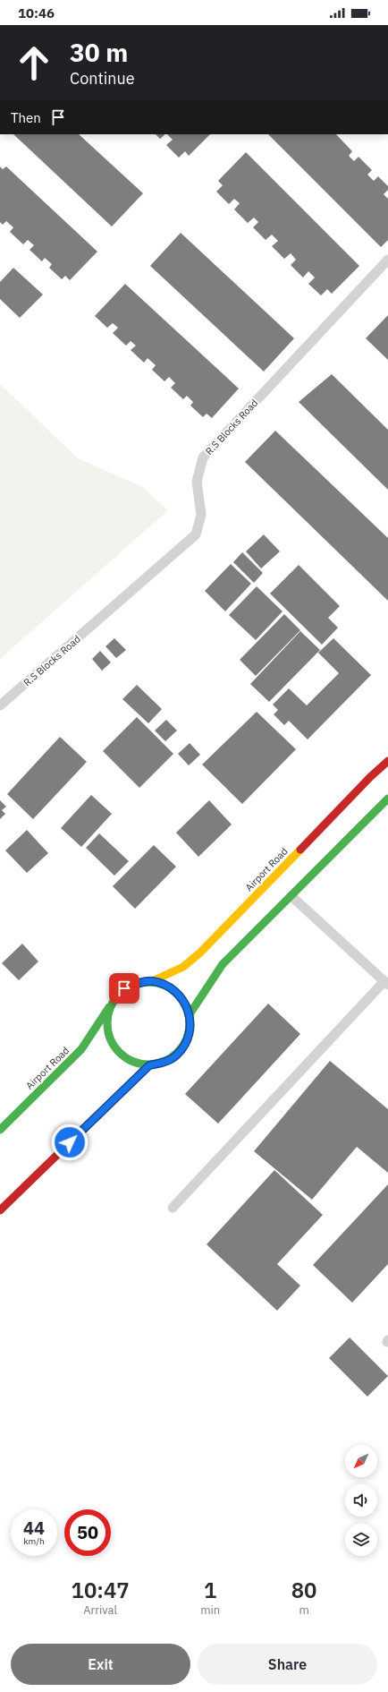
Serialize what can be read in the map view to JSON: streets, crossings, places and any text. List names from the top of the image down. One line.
{"streets":{"main road":["Airport Road"],"lane":["R.S Blocks Road"]},"north":"bottom left","page":{"status":"10:46","turn":["30 m","Continue"],"then":"Then","speed":"44 km/h","limit":"50","eta":["10:47","Arrival","1","min","80","m"],"buttons":["Exit","Share"]}}
